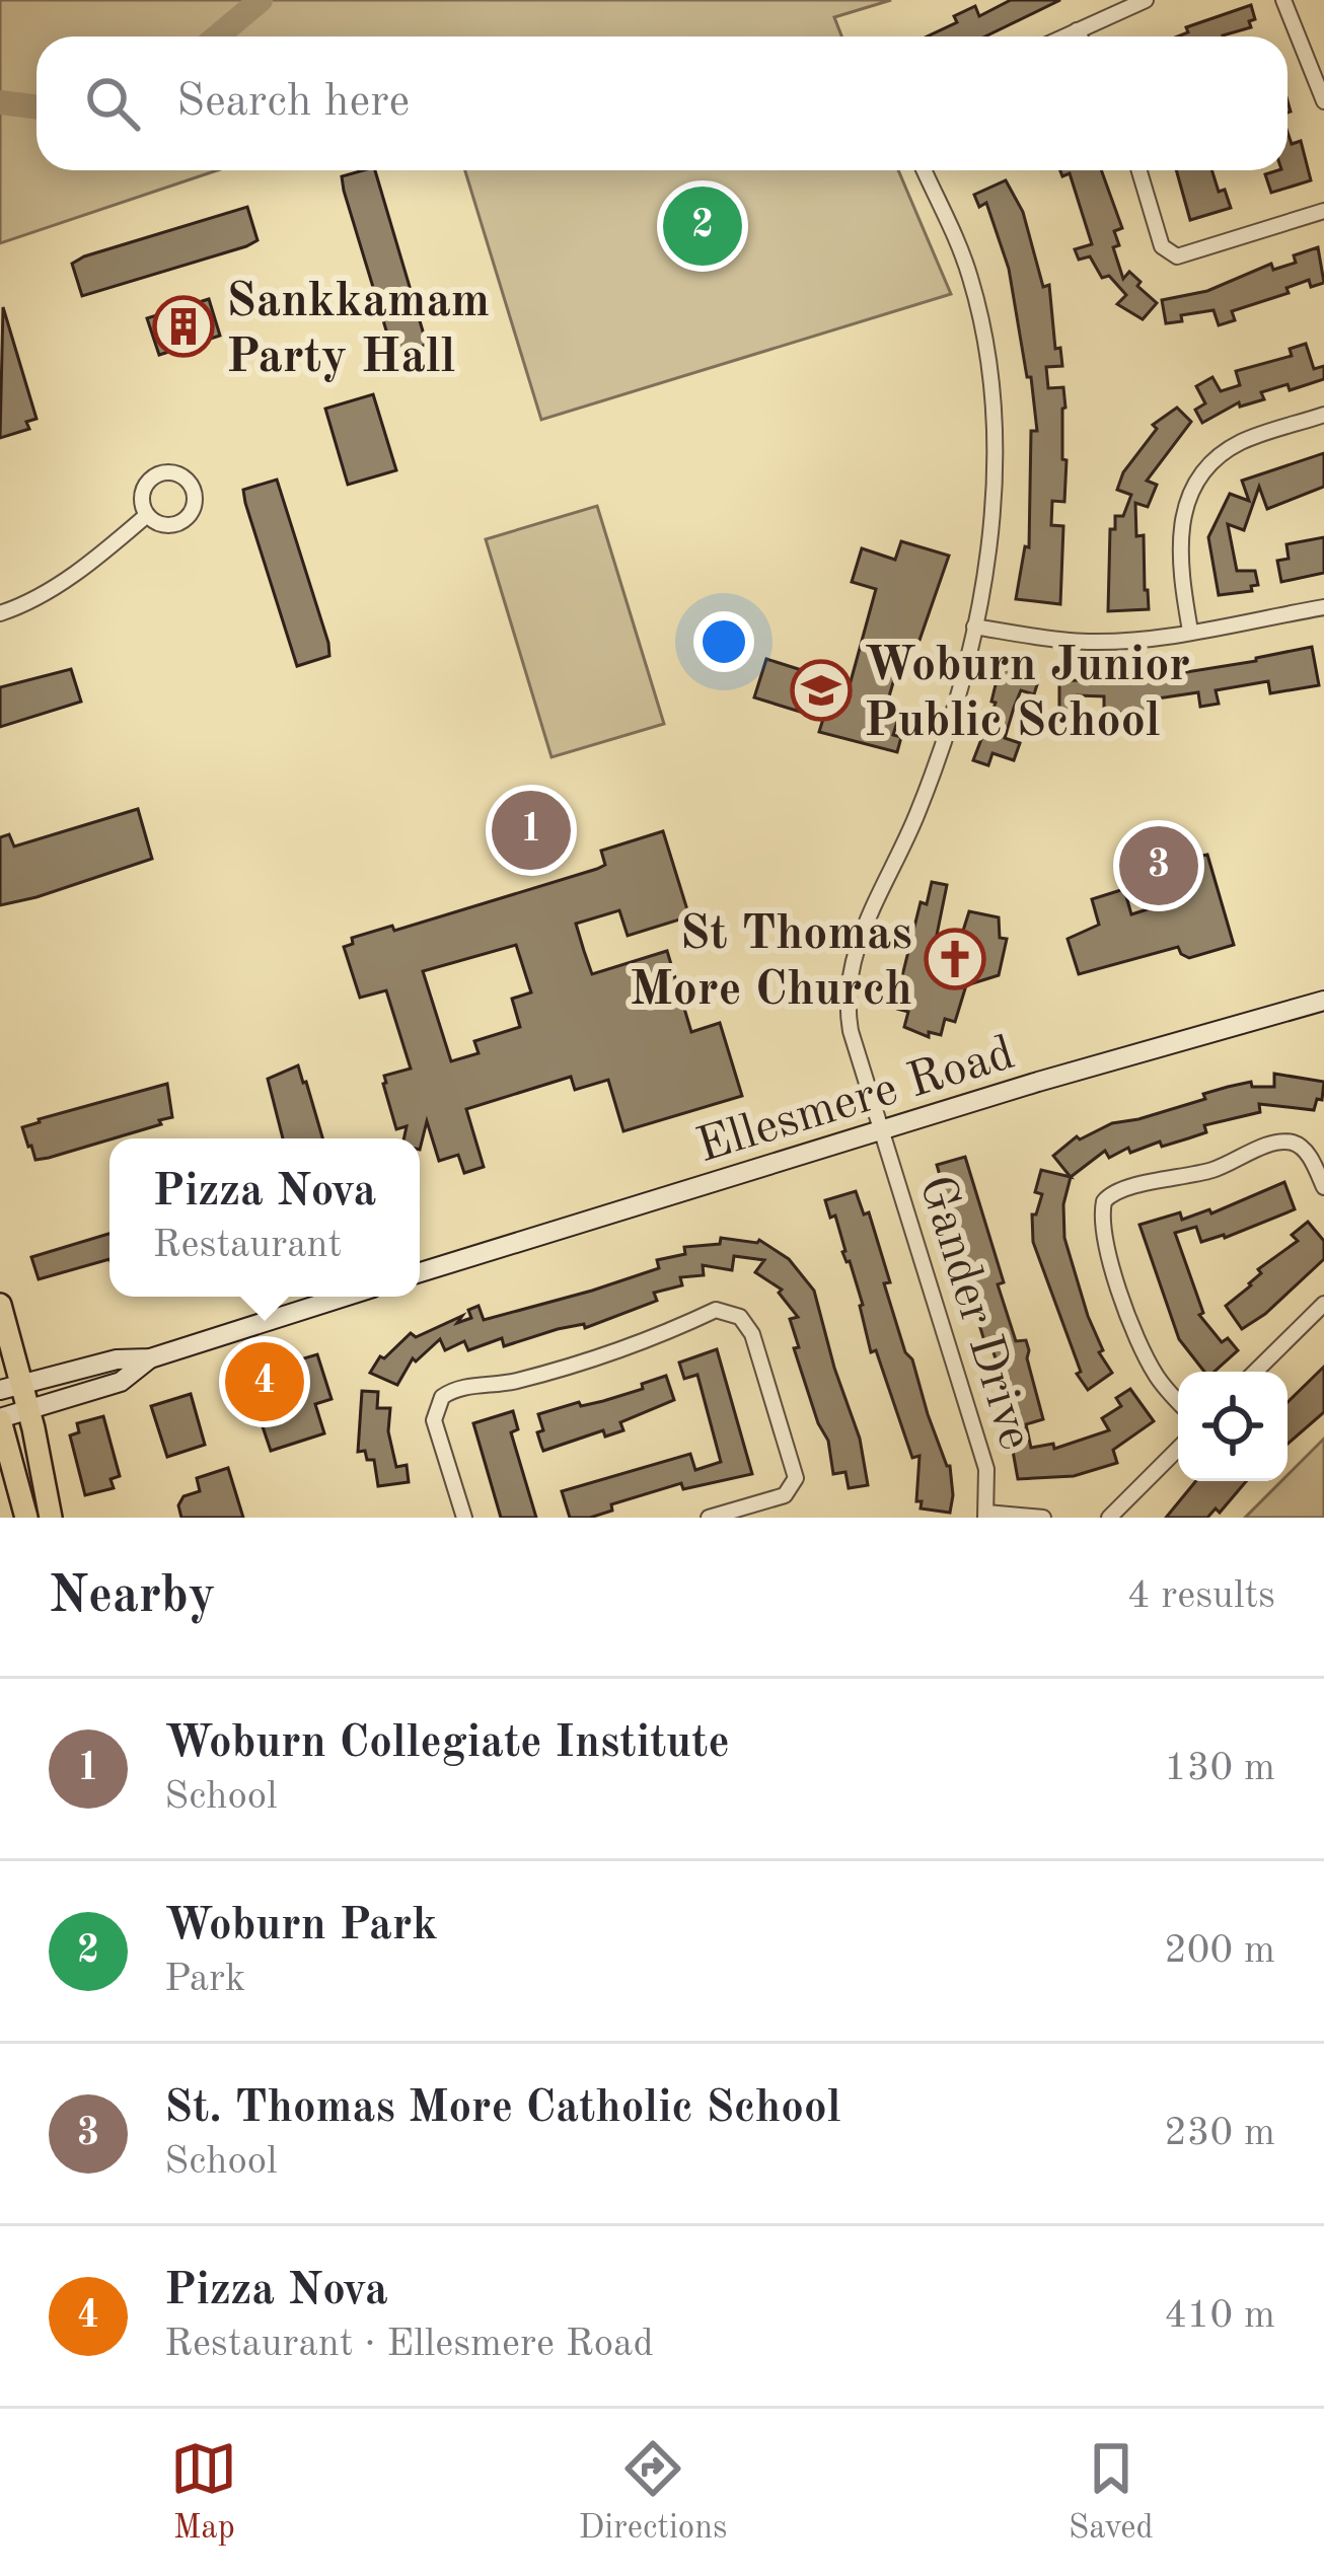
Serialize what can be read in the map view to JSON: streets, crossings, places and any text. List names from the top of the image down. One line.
{"streets":{"main road":["Ellesmere Road"],"street":["Gander Drive"]},"crossings":[["Ellesmere Road","Gander Drive"]],"places":{"building":["Sankkamam Party Hall"],"school or university":["Woburn Junior Public School"],"church":["St Thomas More Church"]},"page":{"search":"Search here","pins":["2","1","3","4"],"popup":["Pizza Nova","Restaurant"],"heading":["Nearby","4 results"],"list":[{"mark":"1","name":"Woburn Collegiate Institute","note":"School","value":"130 m"},{"mark":"2","name":"Woburn Park","note":"Park","value":"200 m"},{"mark":"3","name":"St. Thomas More Catholic School","note":"School","value":"230 m"},{"mark":"4","name":"Pizza Nova","note":"Restaurant · Ellesmere Road","value":"410 m"}],"nav":["Map","Directions","Saved"]}}
